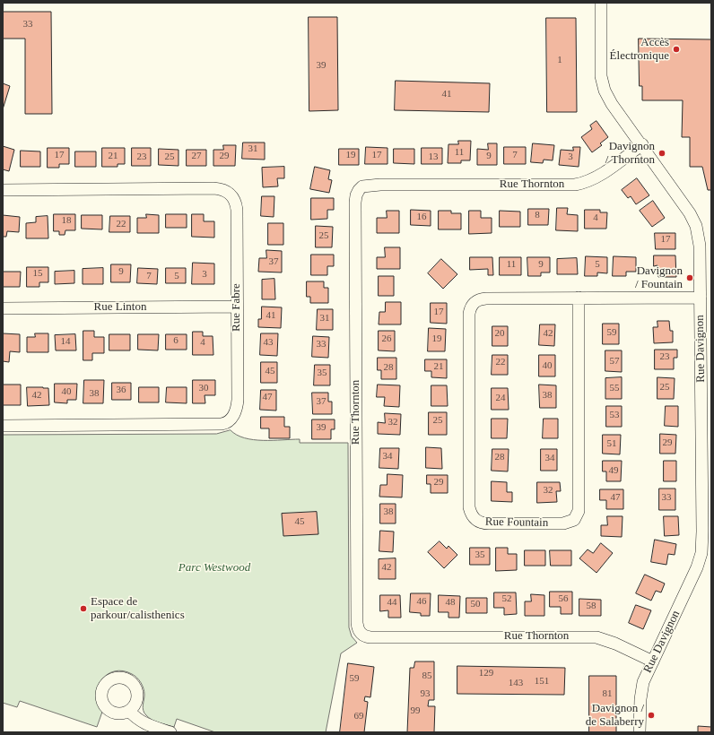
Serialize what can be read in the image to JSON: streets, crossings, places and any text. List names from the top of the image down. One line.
{"streets":{"street":["Rue Thornton","Rue Linton","Rue Fabre","Rue Davignon","Rue Fountain"]},"crossings":[["Rue Thornton","Rue Davignon"],["Rue Linton","Rue Fabre"],["Rue Davignon","Rue Fountain"]],"parks":["Parc Westwood"],"places":["Accès Électronique","Davignon / Thornton","Davignon / Fountain","Espace de parkour/calisthenics","Davignon / de Salaberry"],"house_numbers":["33","1","39","41","31","11","17","19","17","7","21","27","29","9","23","25","13","3","8","16","4","18","22","25","17","37","11","9","5","9","15","3","7","5","17","41","31","59","20","42","26","19","6","14","4","43","33","23","57","22","40","21","28","45","35","25","30","55","36","40","38","42","38","47","24","37","53","25","32","39","29","51","34","28","34","49","29","32","47","33","38","45","35","42","52","56","46","44","48","50","58","129","85","59","151","143","93","81","99","69"]}
